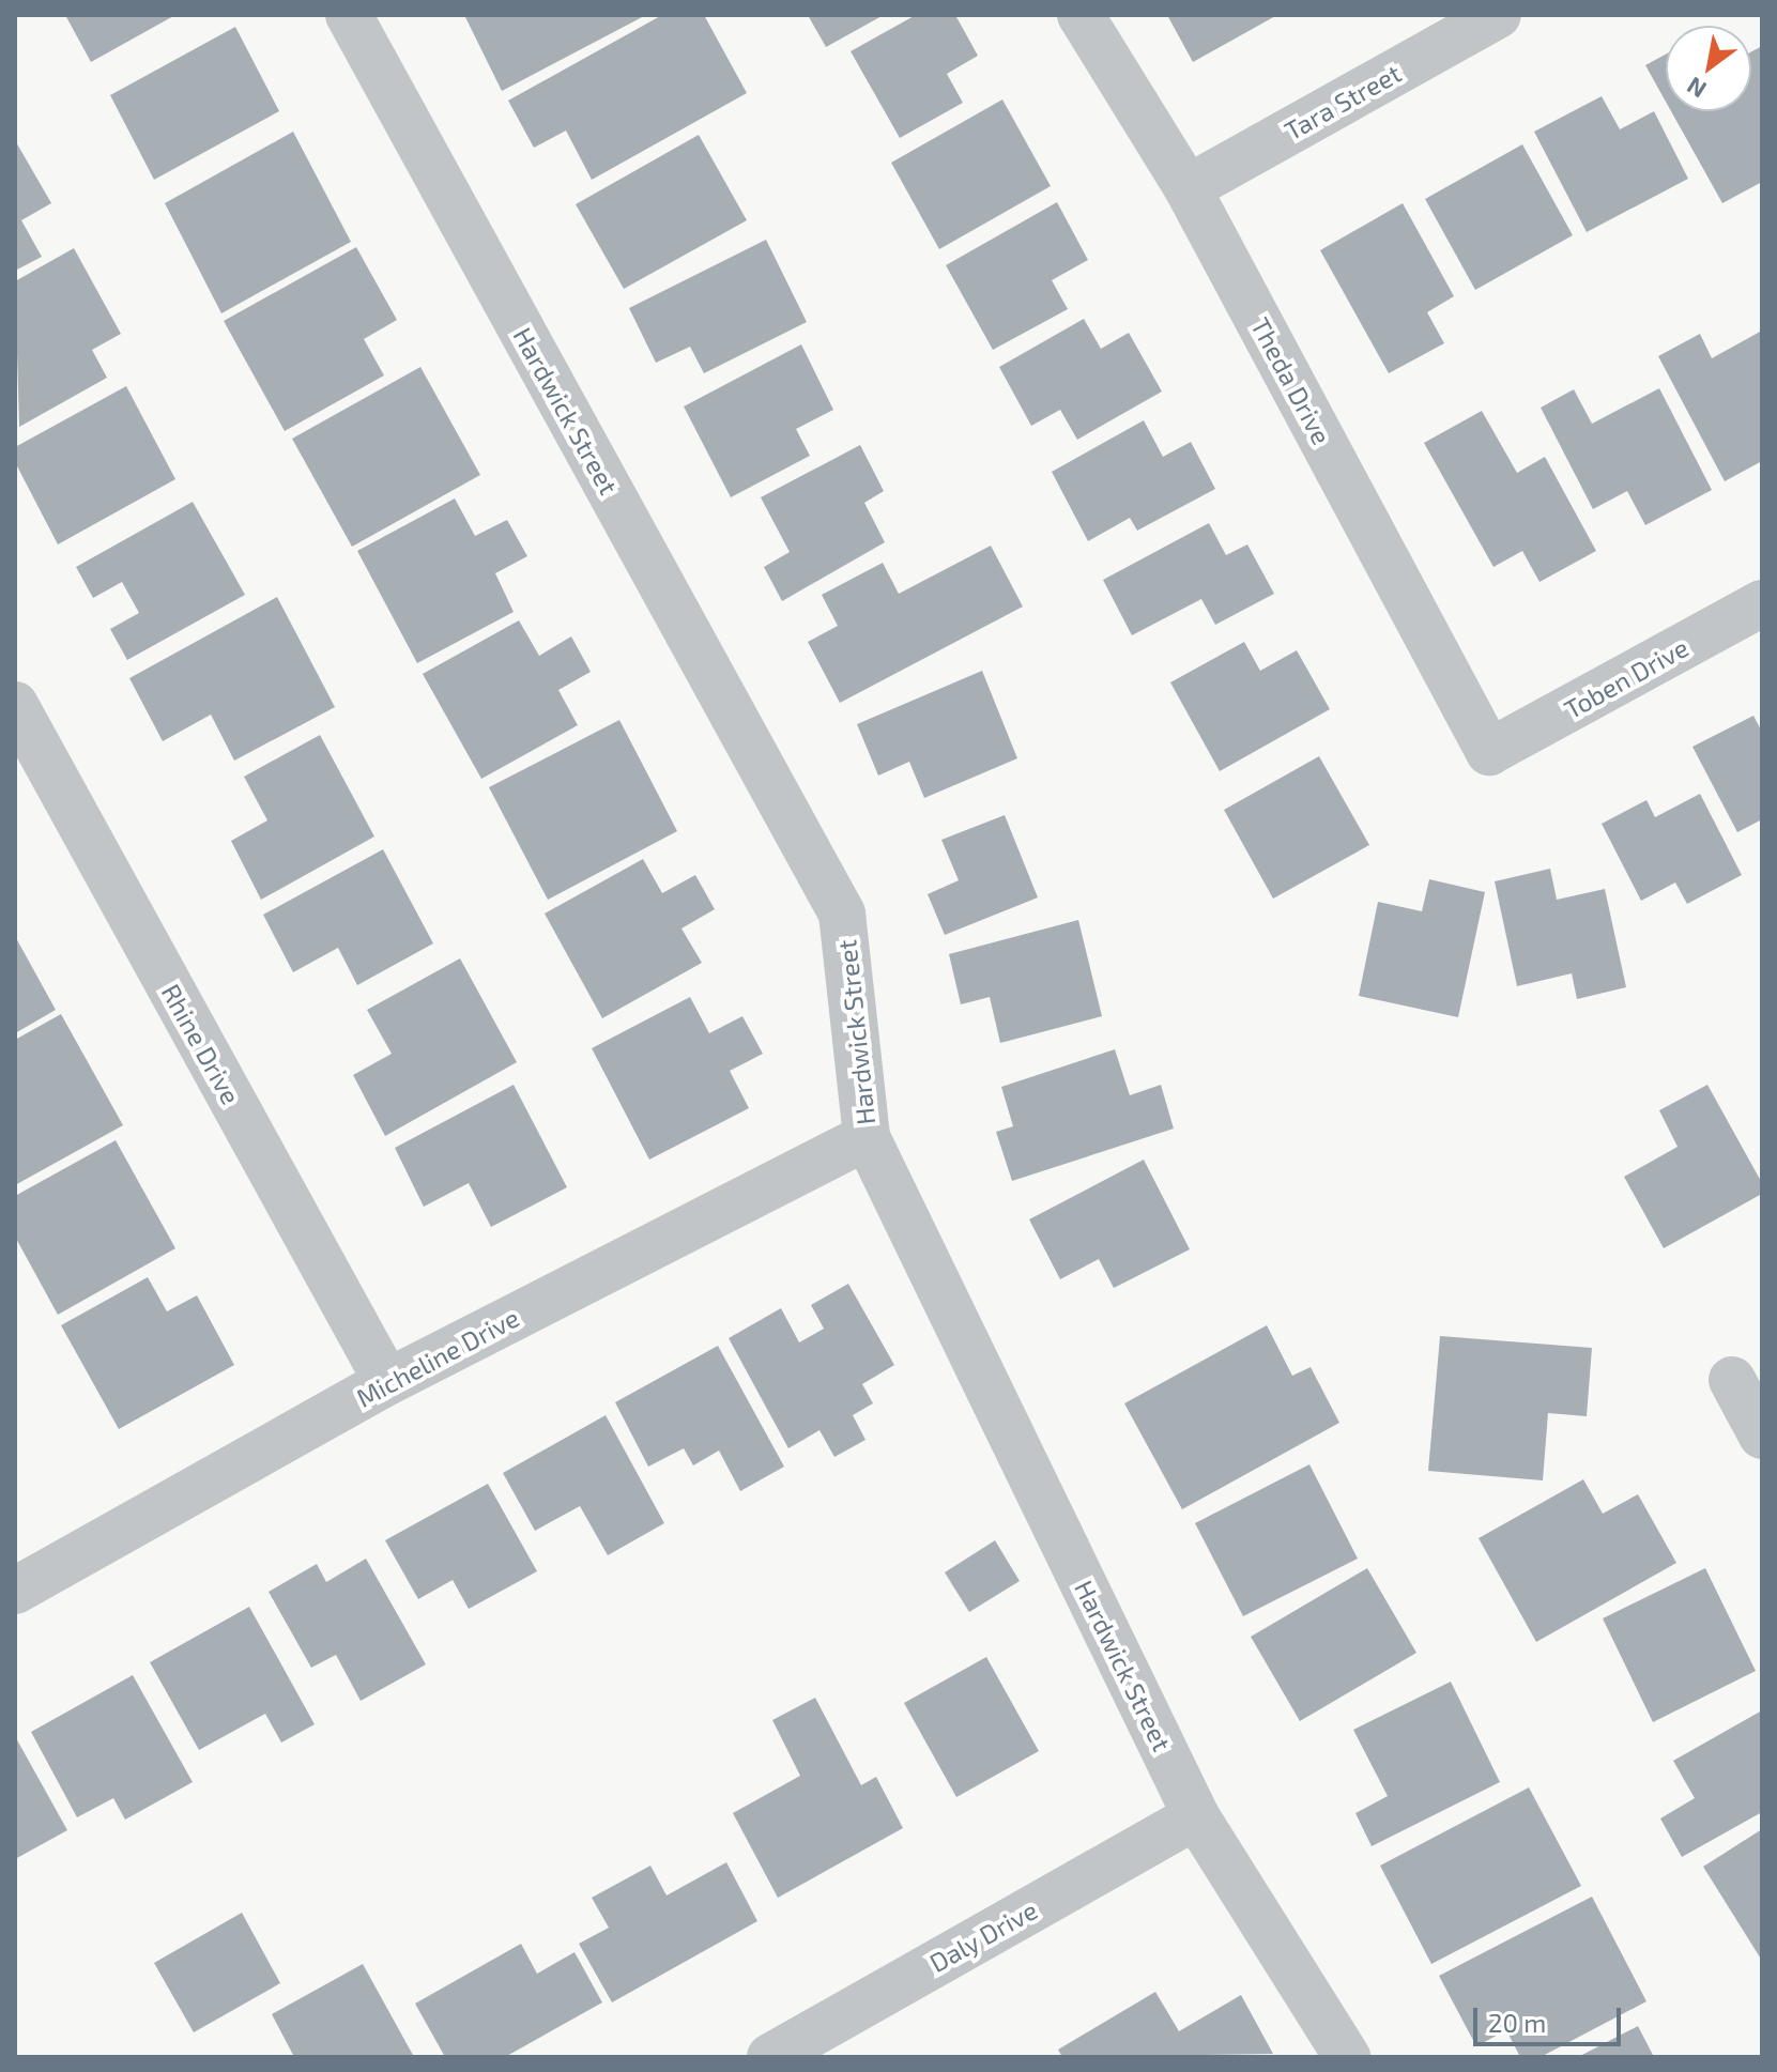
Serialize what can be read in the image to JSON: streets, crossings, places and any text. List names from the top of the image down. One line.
{"streets":{"street":["Tara Street","Theda Drive","Hardwick Street","Toben Drive","Rhine Drive","Micheline Drive","Daly Drive"]},"crossings":[["Tara Street","Theda Drive"],["Theda Drive","Toben Drive"],["Hardwick Street","Micheline Drive"],["Hardwick Street","Daly Drive"],["Rhine Drive","Micheline Drive"]],"scale_bar":"20 m","north":"bottom left"}
